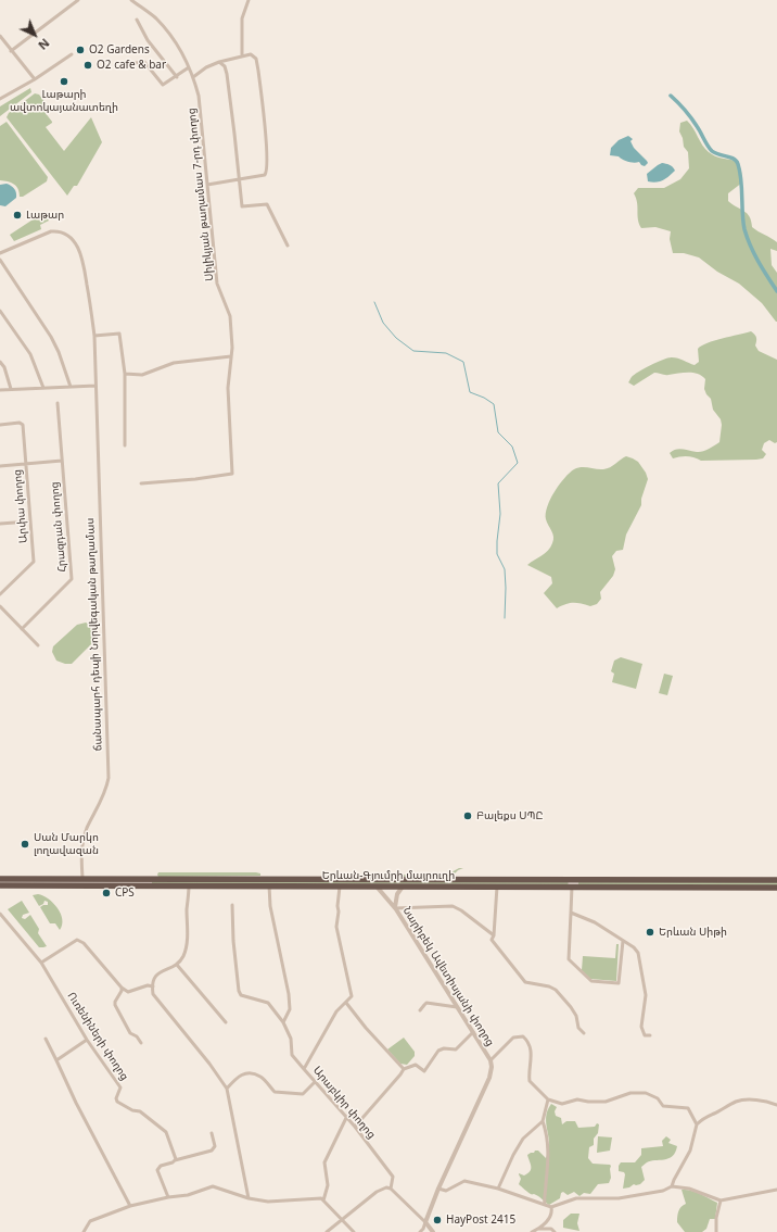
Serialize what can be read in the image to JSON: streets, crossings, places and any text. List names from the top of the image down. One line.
{"streets":{"highway":["Երևան-Գյումրի մայրուղի"],"street":["Սիլիկյան թաղամաս 7-րդ փողոց","Արփա փողոց","Հրազդան փողոց","ճանապարհ դեպի Նորվեգական թաղամաս","Նարիբեկ Ավետիսյանի փողոց","Ուռենիների փողոց","Արաբկիր փողոց"]},"crossings":[["ճանապարհ դեպի Նորվեգական թաղամաս","Երևան-Գյումրի մայրուղի"],["Երևան-Գյումրի մայրուղի","Նարիբեկ Ավետիսյանի փողոց"]],"places":["O2 Gardens","O2 cafe & bar","Լաթարի ավտոկայանատեղի","Լաթար","Բալեքս ՍՊԸ","Սան Մարկո լողավազան","CPS","Երևան Սիթի","HayPost 2415"],"north":"bottom right"}
